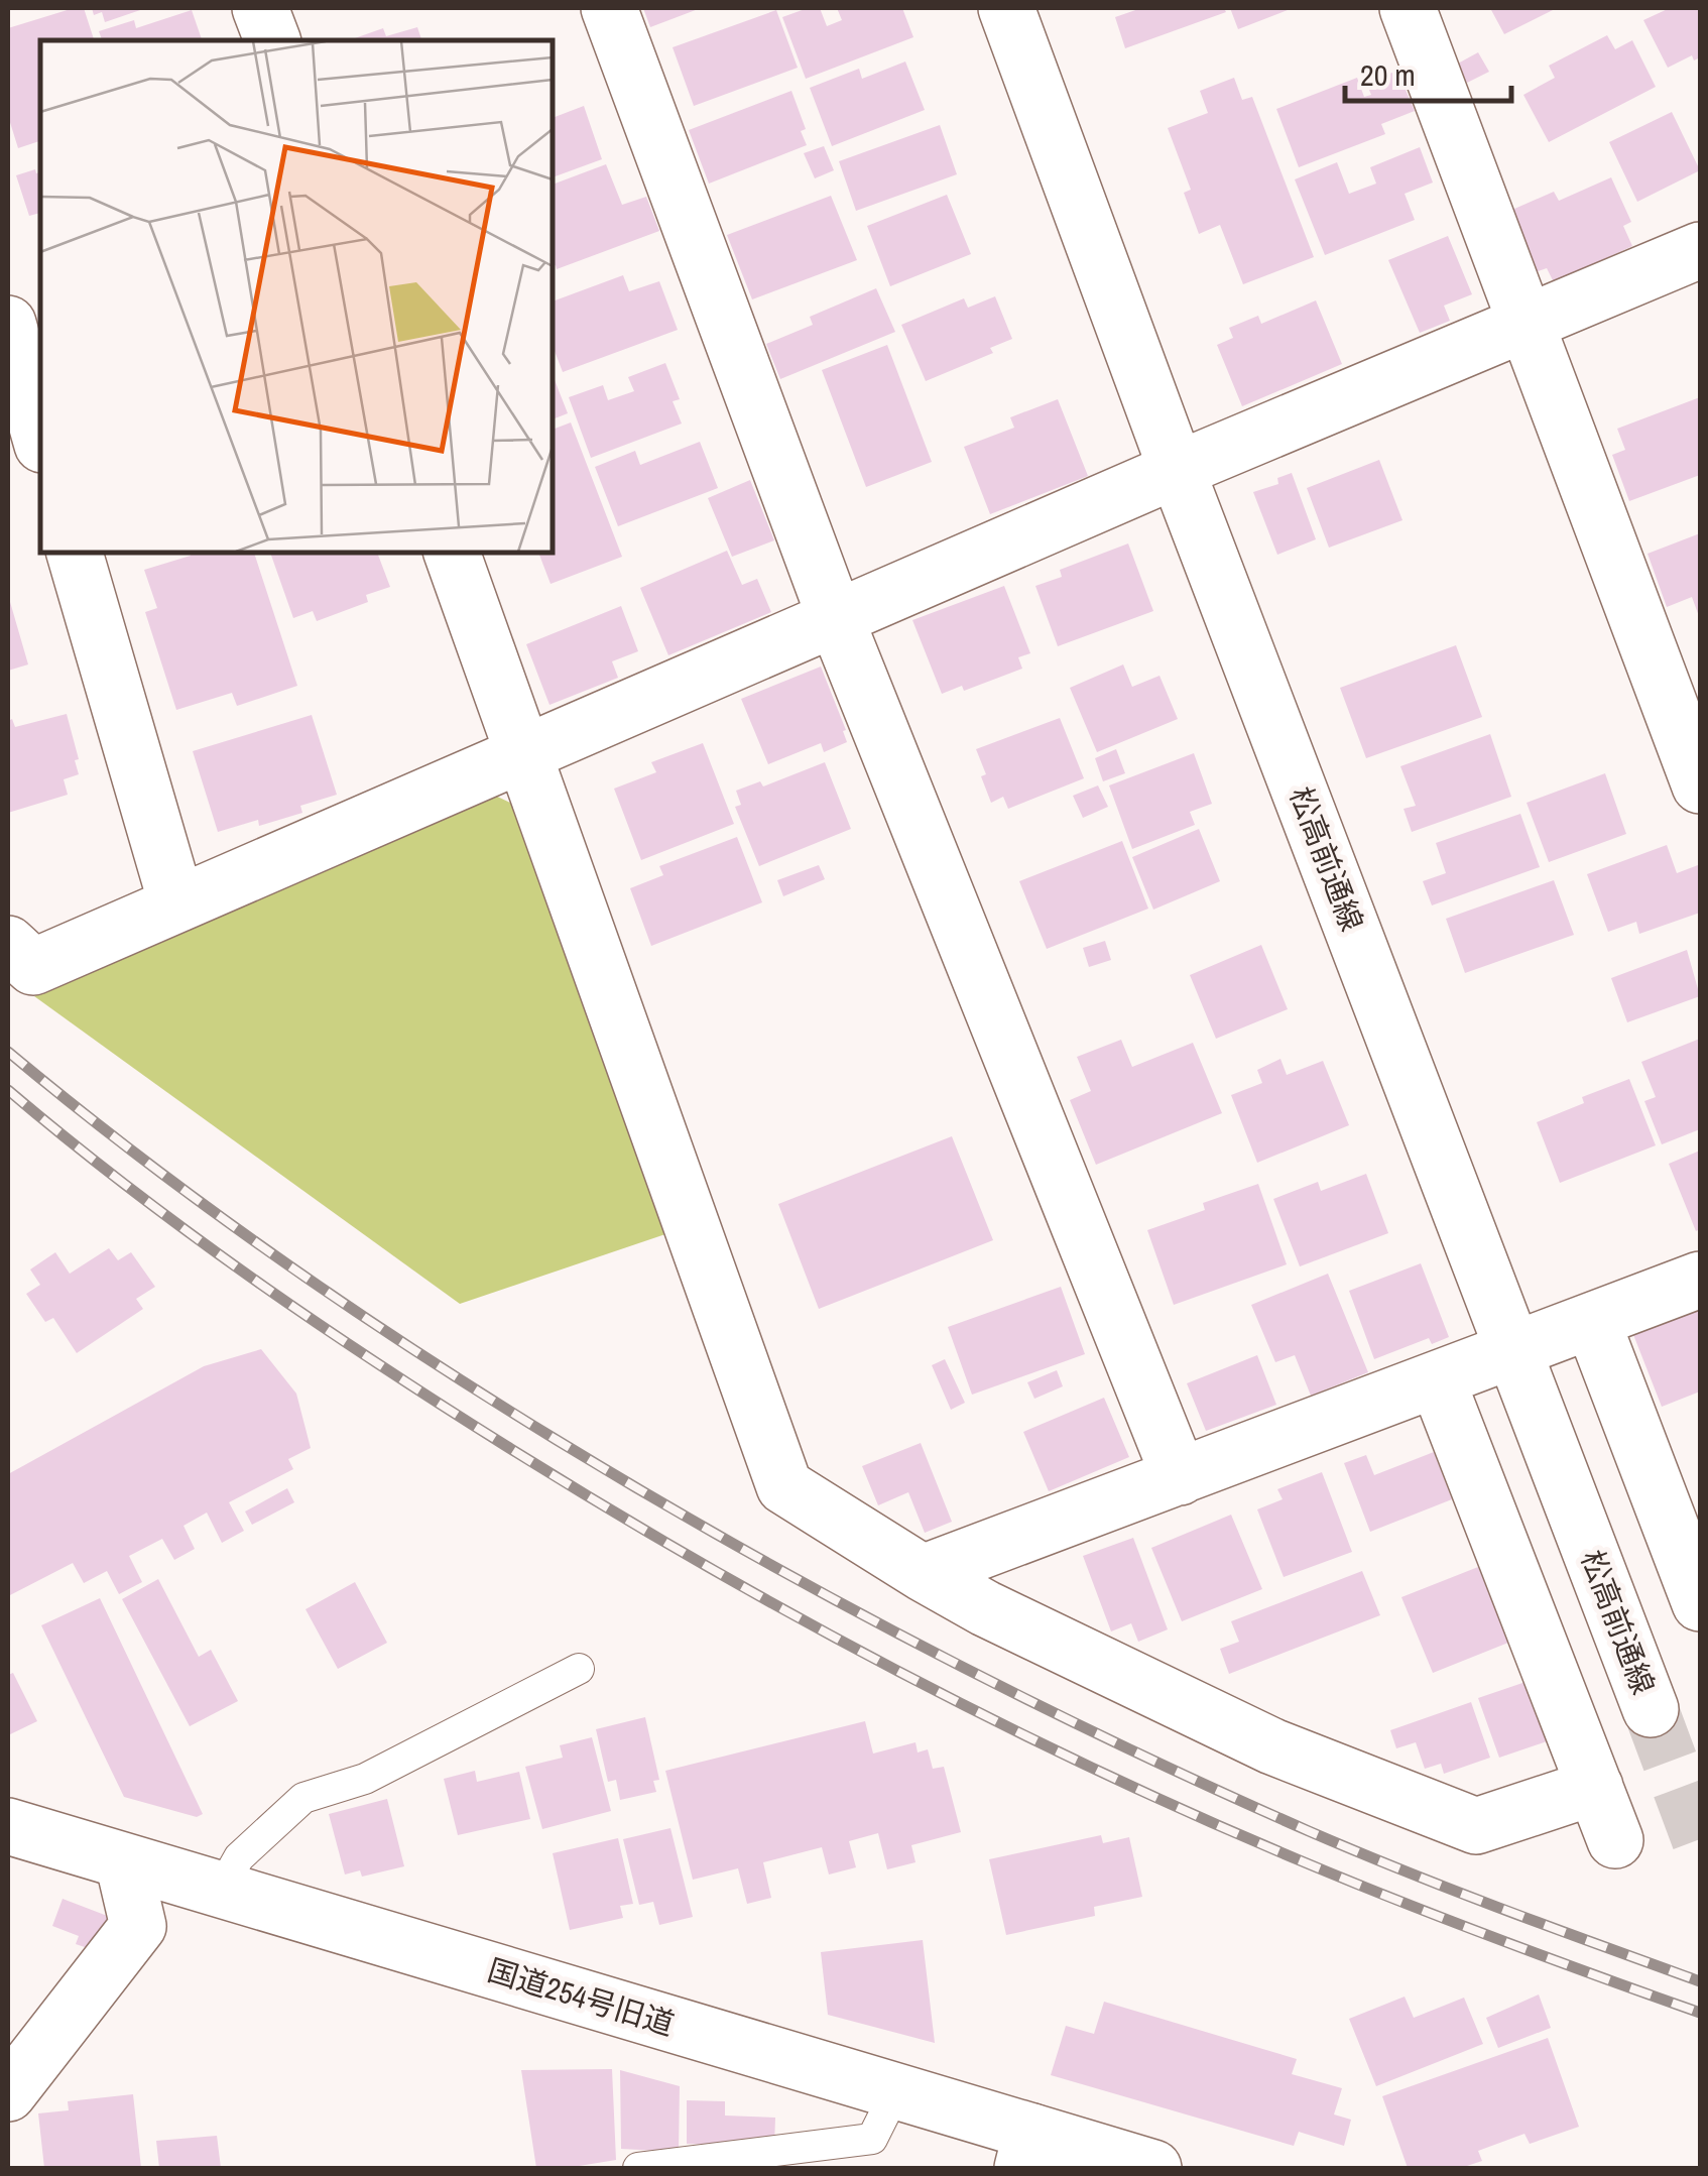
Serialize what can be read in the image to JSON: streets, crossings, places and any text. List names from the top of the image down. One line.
{"streets":{"street":["松高前通線","国道254号旧道"]},"scale_bar":"20 m"}
